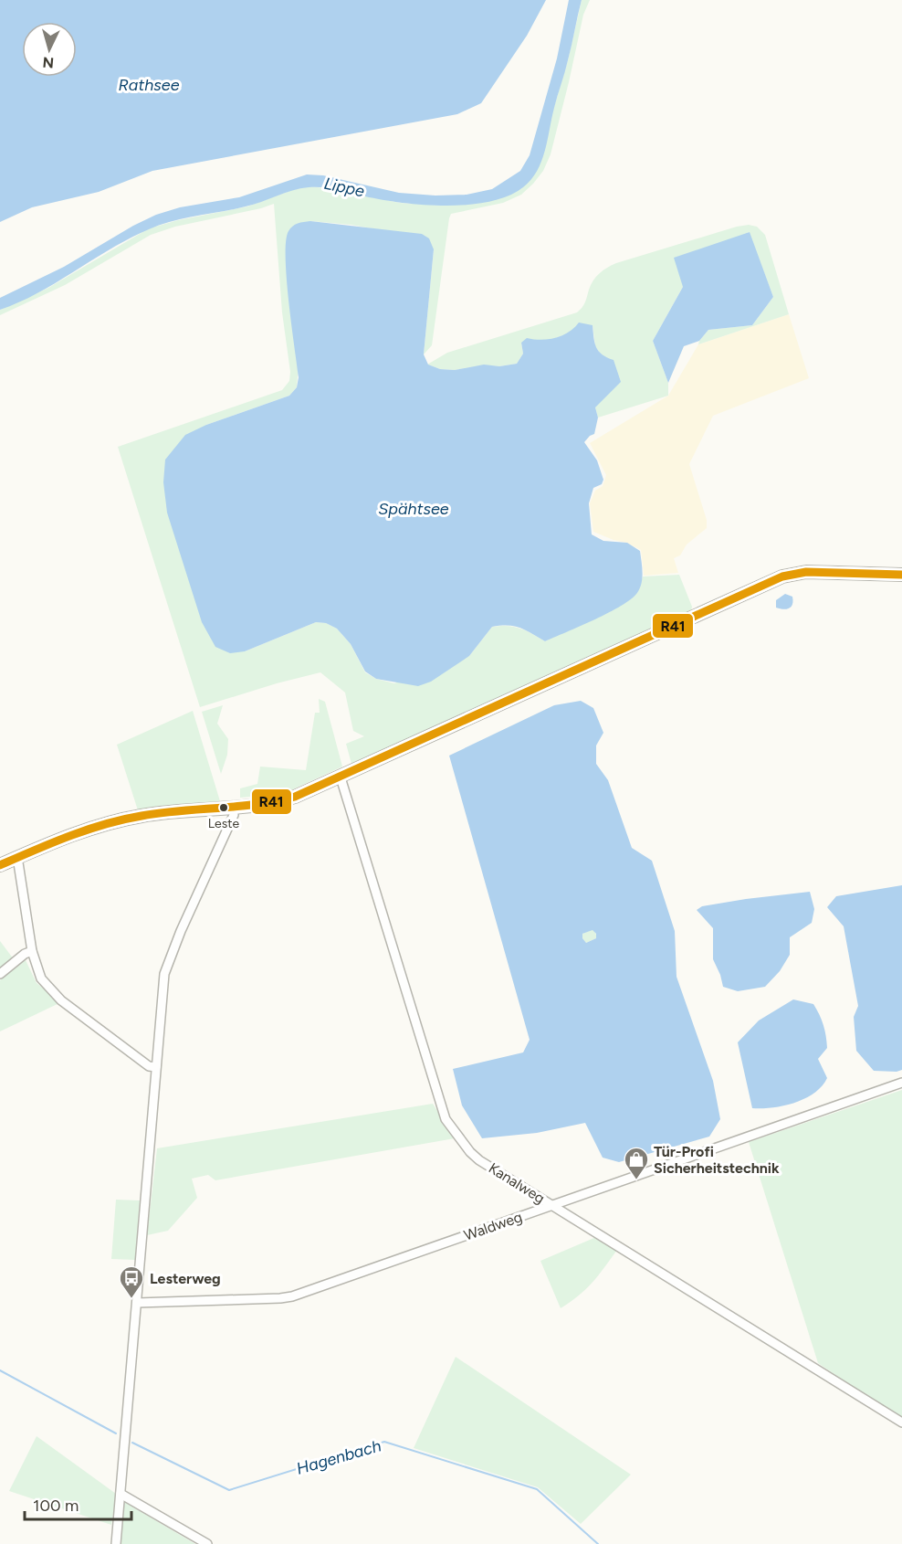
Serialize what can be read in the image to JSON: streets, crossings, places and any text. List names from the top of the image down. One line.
{"streets":{"street":["Kanalweg","Waldweg"]},"crossings":[["Kanalweg","Waldweg"]],"water":["Rathsee","Lippe","Spähtsee","Hagenbach"],"places":{"other":["Leste"],"shop":["Tür-Profi Sicherheitstechnik"],"bus stop":["Lesterweg"]},"lines":["transit line R41"],"scale_bar":"100 m","north":"bottom"}
